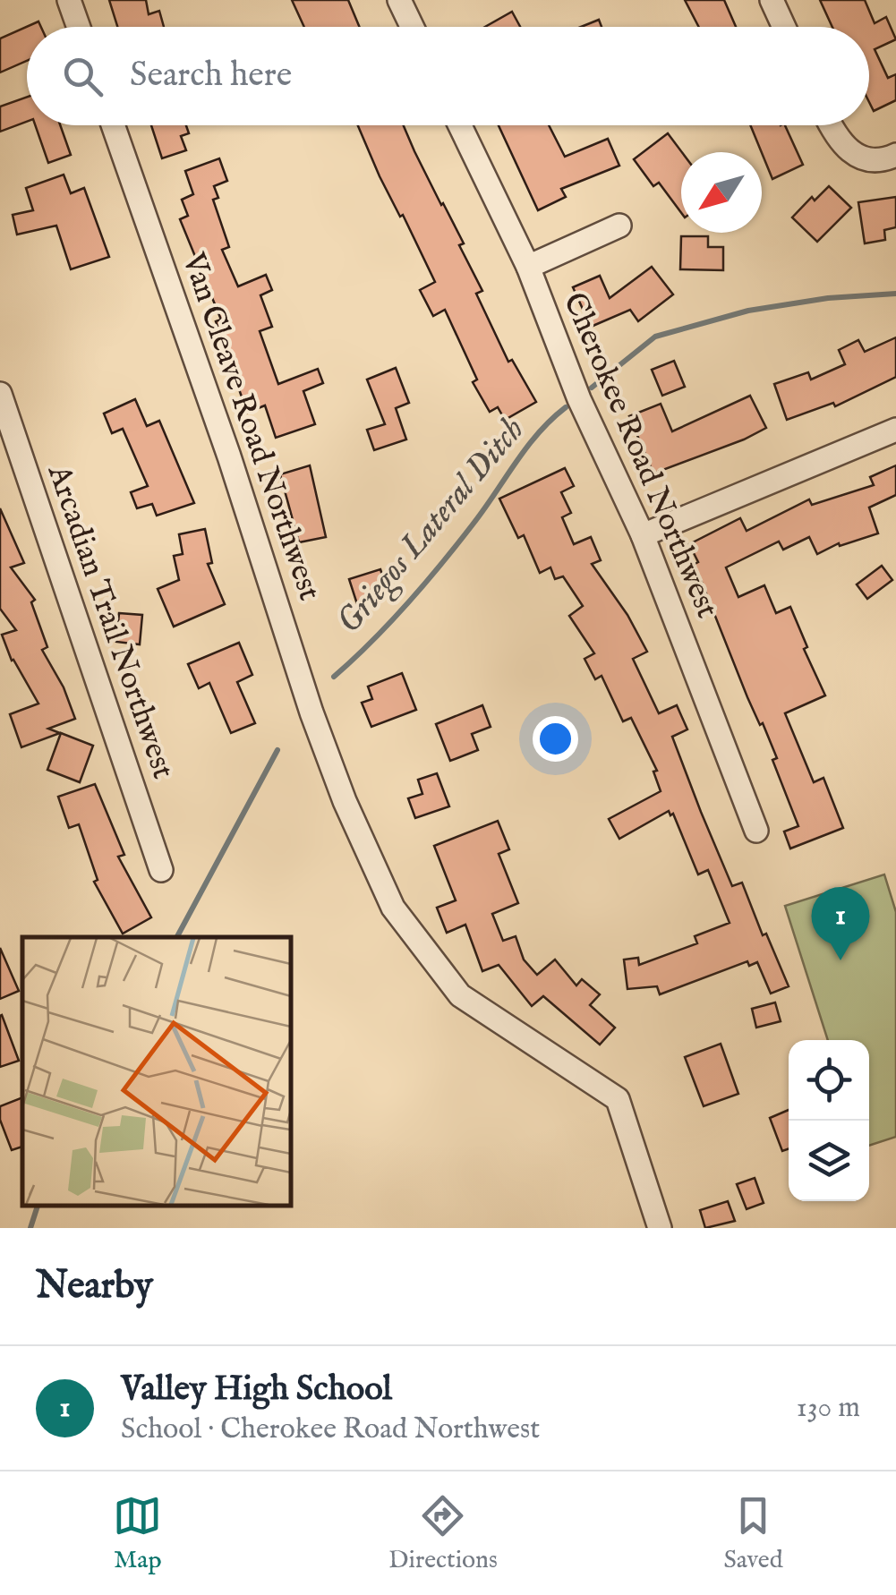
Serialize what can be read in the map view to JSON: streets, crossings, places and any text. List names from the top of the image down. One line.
{"streets":{"street":["Van Cleave Road Northwest","Cherokee Road Northwest","Arcadian Trail Northwest"]},"water":["Griegos Lateral Ditch"],"north":"bottom left","page":{"search":"Search here","pins":"1","heading":"Nearby","list":[{"mark":"1","name":"Valley High School","note":"School · Cherokee Road Northwest","value":"130 m"}],"nav":["Map","Directions","Saved"]}}
